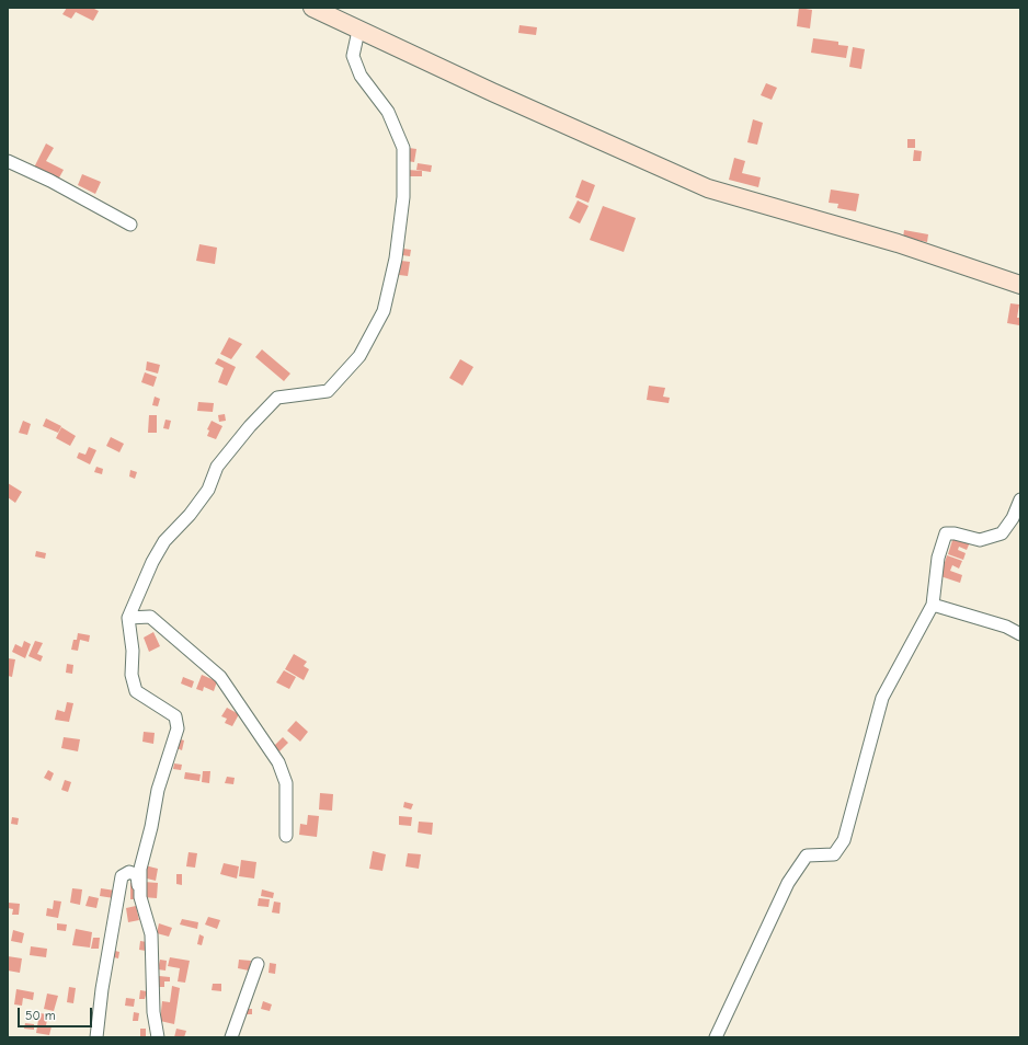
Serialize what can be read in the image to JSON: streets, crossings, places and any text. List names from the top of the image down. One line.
{"scale_bar":"50 m"}
